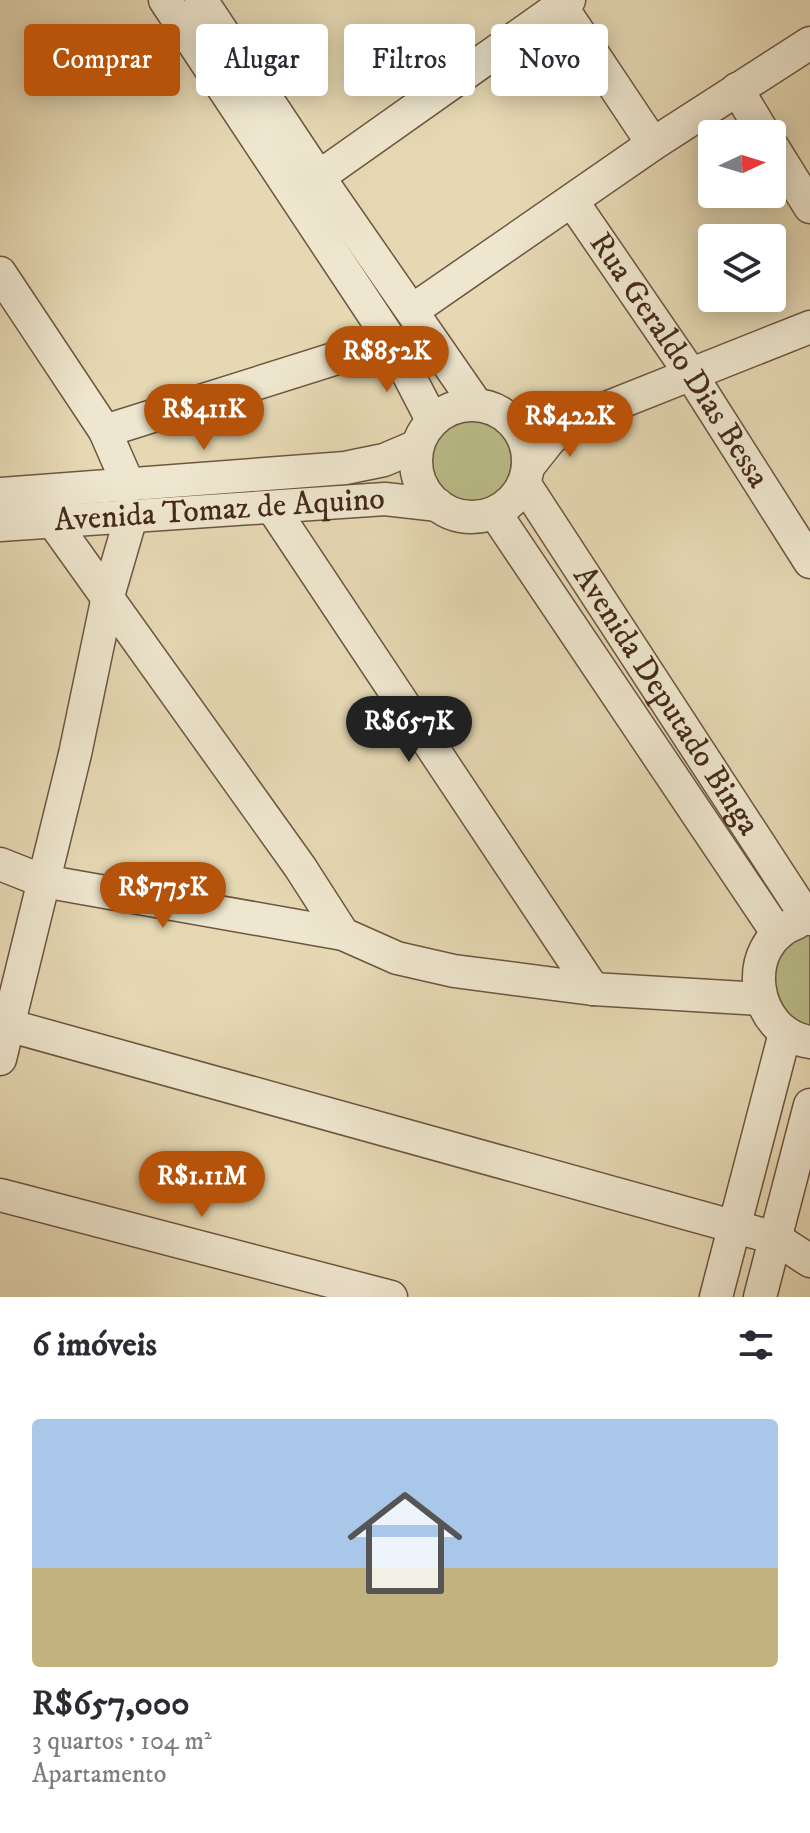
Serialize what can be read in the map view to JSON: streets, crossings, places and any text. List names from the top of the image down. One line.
{"streets":{"street":["Rua Geraldo Dias Bessa","Avenida Tomaz de Aquino","Avenida Deputado Binga"]},"crossings":[["Avenida Tomaz de Aquino","Avenida Deputado Binga"]],"north":"right","page":{"chip":["Comprar","Alugar","Filtros","Novo"],"price":["R$852K","R$411K","R$422K","R$657K","R$775K","R$1.11M"],"heading":"6 imóveis","list":[{"name":"R$657,000","note":"3 quartos · 104 m² · Apartamento"}]}}
